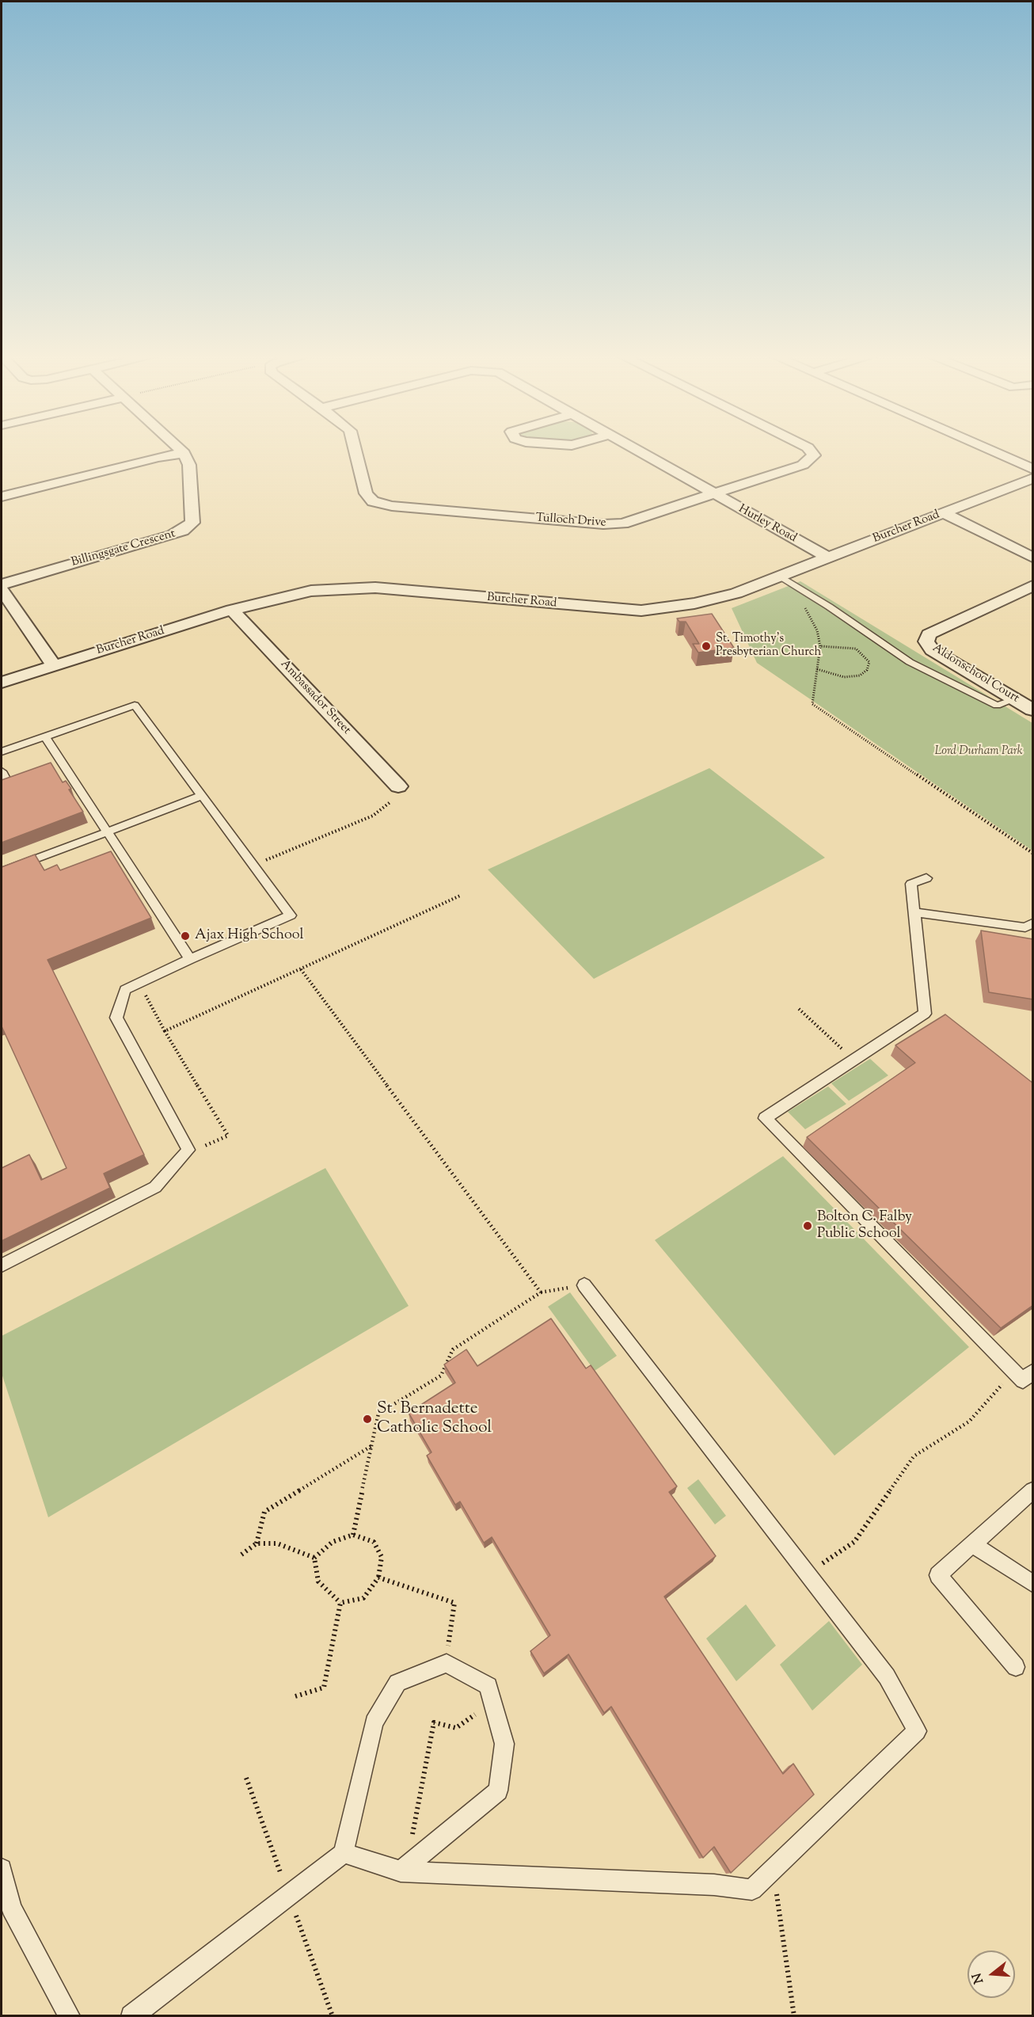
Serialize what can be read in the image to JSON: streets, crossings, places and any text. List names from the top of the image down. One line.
{"streets":{"street":["Tulloch Drive","Hurley Road","Burcher Road","Billingsgate Crescent","Aldonschool Court","Ambassador Street"]},"crossings":[["Tulloch Drive","Hurley Road"],["Hurley Road","Burcher Road"],["Burcher Road","Ambassador Street"]],"parks":["Lord Durham Park"],"places":["St. Timothy's Presbyterian Church","Ajax High School","Bolton C. Falby Public School","St. Bernadette Catholic School"],"north":"left"}
